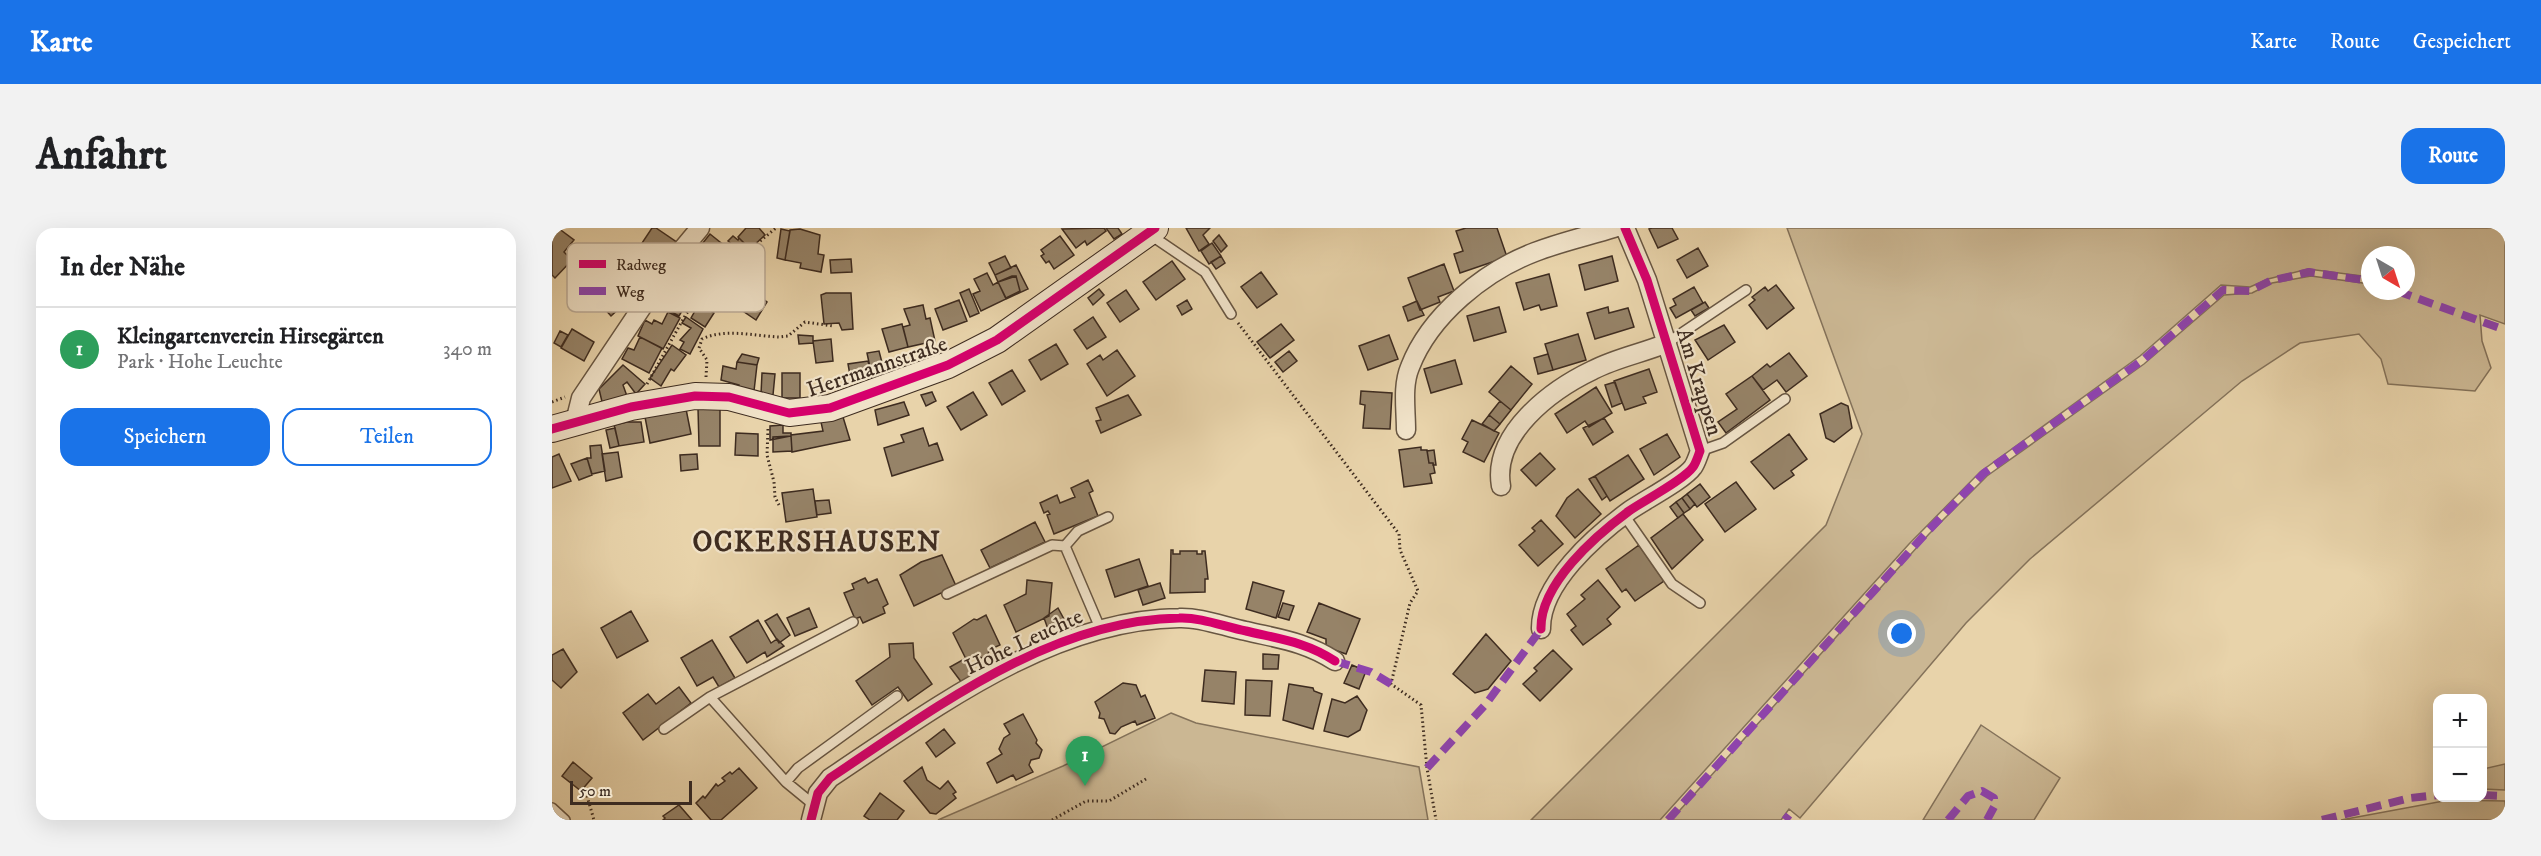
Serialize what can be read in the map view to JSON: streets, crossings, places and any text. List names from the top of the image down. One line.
{"streets":{"street":["Herrmannstraße","Am Krappen","Hohe Leuchte"]},"districts":["OCKERSHAUSEN"],"legend":["Radweg","Weg"],"scale_bar":"50 m","north":"bottom right","page":{"header":"Karte","nav":["Karte","Route","Gespeichert"],"buttons":["Route",["Speichern","Teilen"]],"title":"Anfahrt","heading":"In der Nähe","list":[{"mark":"1","name":"Kleingartenverein Hirsegärten","note":"Park · Hohe Leuchte","value":"340 m"}],"map_buttons":["+","−"],"pins":"1","scale":"50 m"}}
